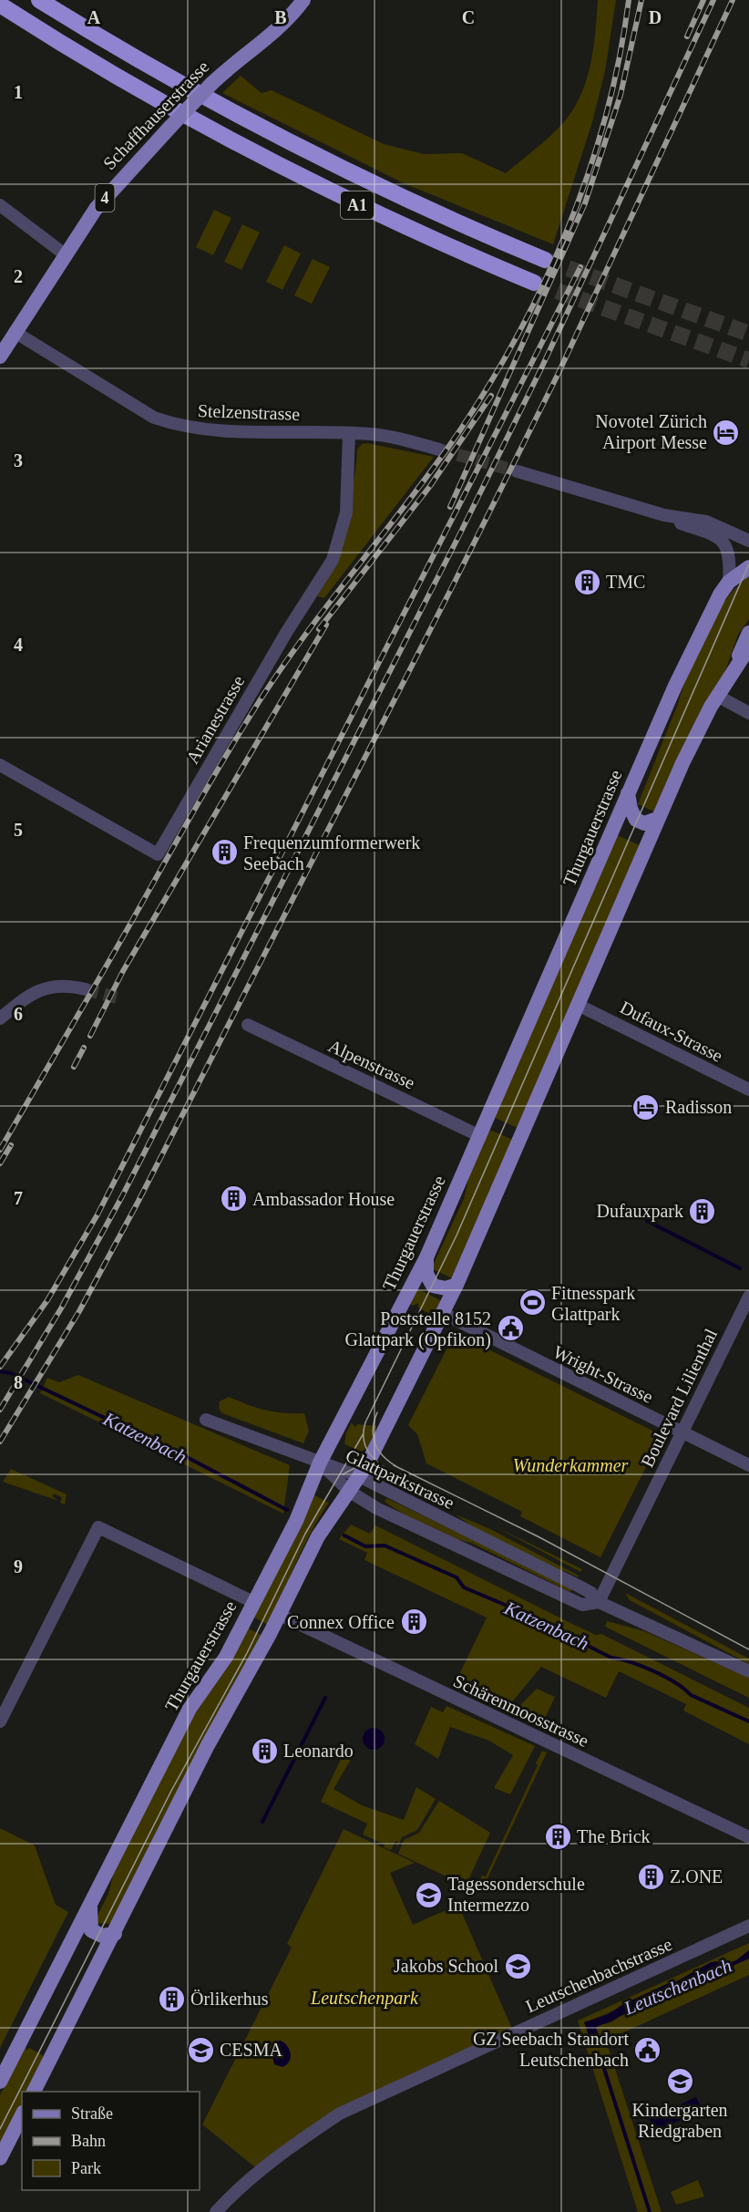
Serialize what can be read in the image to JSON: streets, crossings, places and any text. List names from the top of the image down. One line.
{"streets":{"highway":["A1"],"main road":["Schaffhauserstrasse","4","Thurgauerstrasse"],"street":["Stelzenstrasse","Arianestrasse","Dufaux-Strasse","Alpenstrasse","Wright-Strasse","Boulevard Lilienthal","Glattparkstrasse","Schärenmoosstrasse","Leutschenbachstrasse"]},"crossings":[["Schaffhauserstrasse","Stelzenstrasse"],["Stelzenstrasse","Arianestrasse"],["Thurgauerstrasse","Alpenstrasse"],["Thurgauerstrasse","Glattparkstrasse"],["Wright-Strasse","Boulevard Lilienthal"],["Boulevard Lilienthal","Glattparkstrasse"]],"water":["Katzenbach","Leutschenbach"],"parks":["Wunderkammer","Leutschenpark"],"places":{"hotel":["Novotel Zürich Airport Messe","Radisson"],"building":["TMC","Frequenzumformerwerk Seebach","Ambassador House","Dufauxpark","Connex Office","Leonardo","The Brick","Z.ONE","Örlikerhus"],"sports":["Fitnesspark Glattpark"],"public building":["Poststelle 8152 Glattpark (Opfikon)","GZ Seebach Standort Leutschenbach"],"school or university":["Tagessonderschule Intermezzo","Jakobs School","CESMA","Kindergarten Riedgraben"]},"legend":["Straße","Bahn","Park"],"grid":{"columns":["A","B","C","D"],"rows":["1","2","3","4","5","6","7","8","9"]}}
